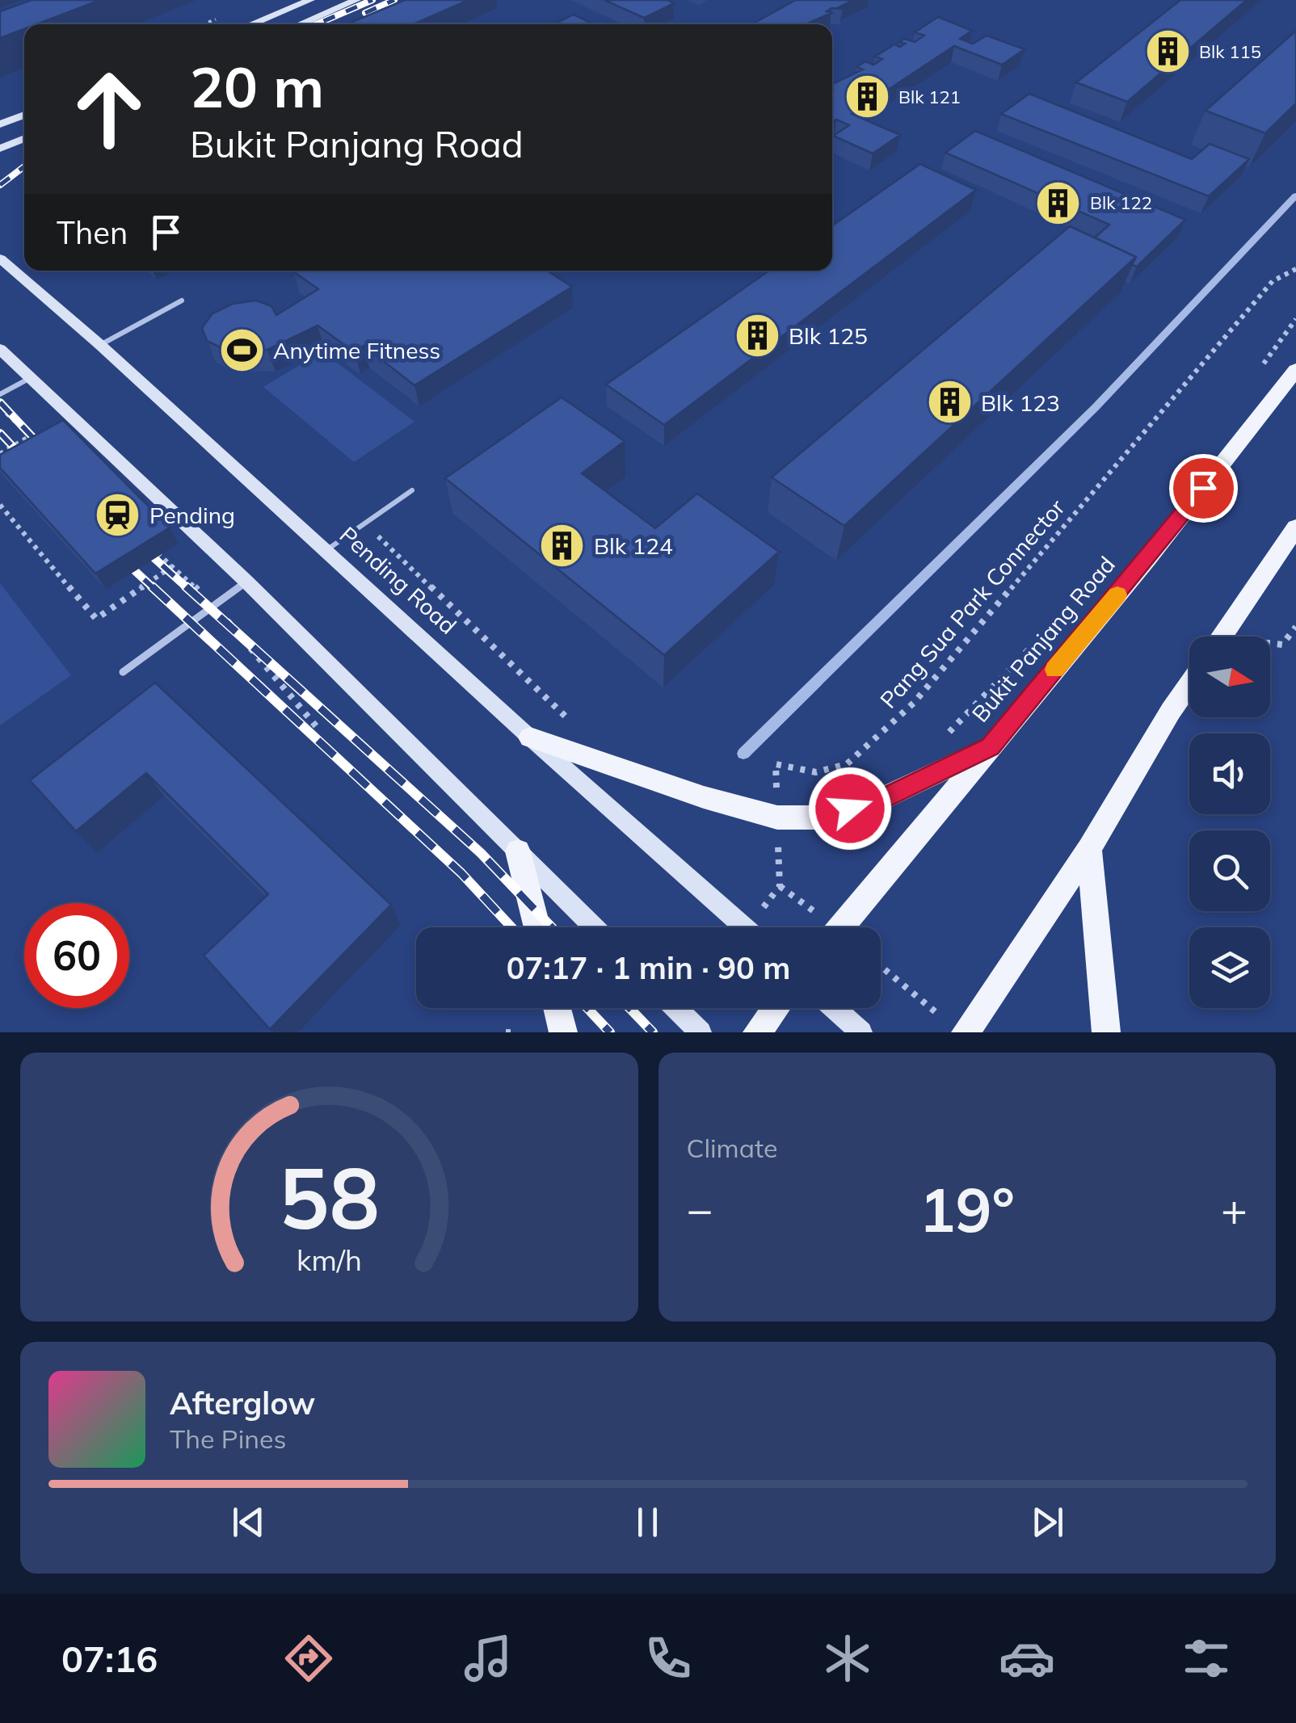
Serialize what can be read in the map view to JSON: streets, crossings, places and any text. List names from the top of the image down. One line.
{"streets":{"main road":["Pending Road","Bukit Panjang Road"],"path":["Pang Sua Park Connector"]},"places":{"building":["Blk 115","Blk 121","Blk 122","Blk 125","Blk 123","Blk 124"],"sports":["Anytime Fitness"],"station":["Pending"]},"north":"right","page":{"turn":["20 m","Bukit Panjang Road"],"then":"Then","limit":"60","trip":"07:17 · 1 min · 90 m","tile":"Climate","heat":["−","19°","+"],"song":["Afterglow","The Pines"],"tabs":"07:16","gauge":["58","km/h"]}}
